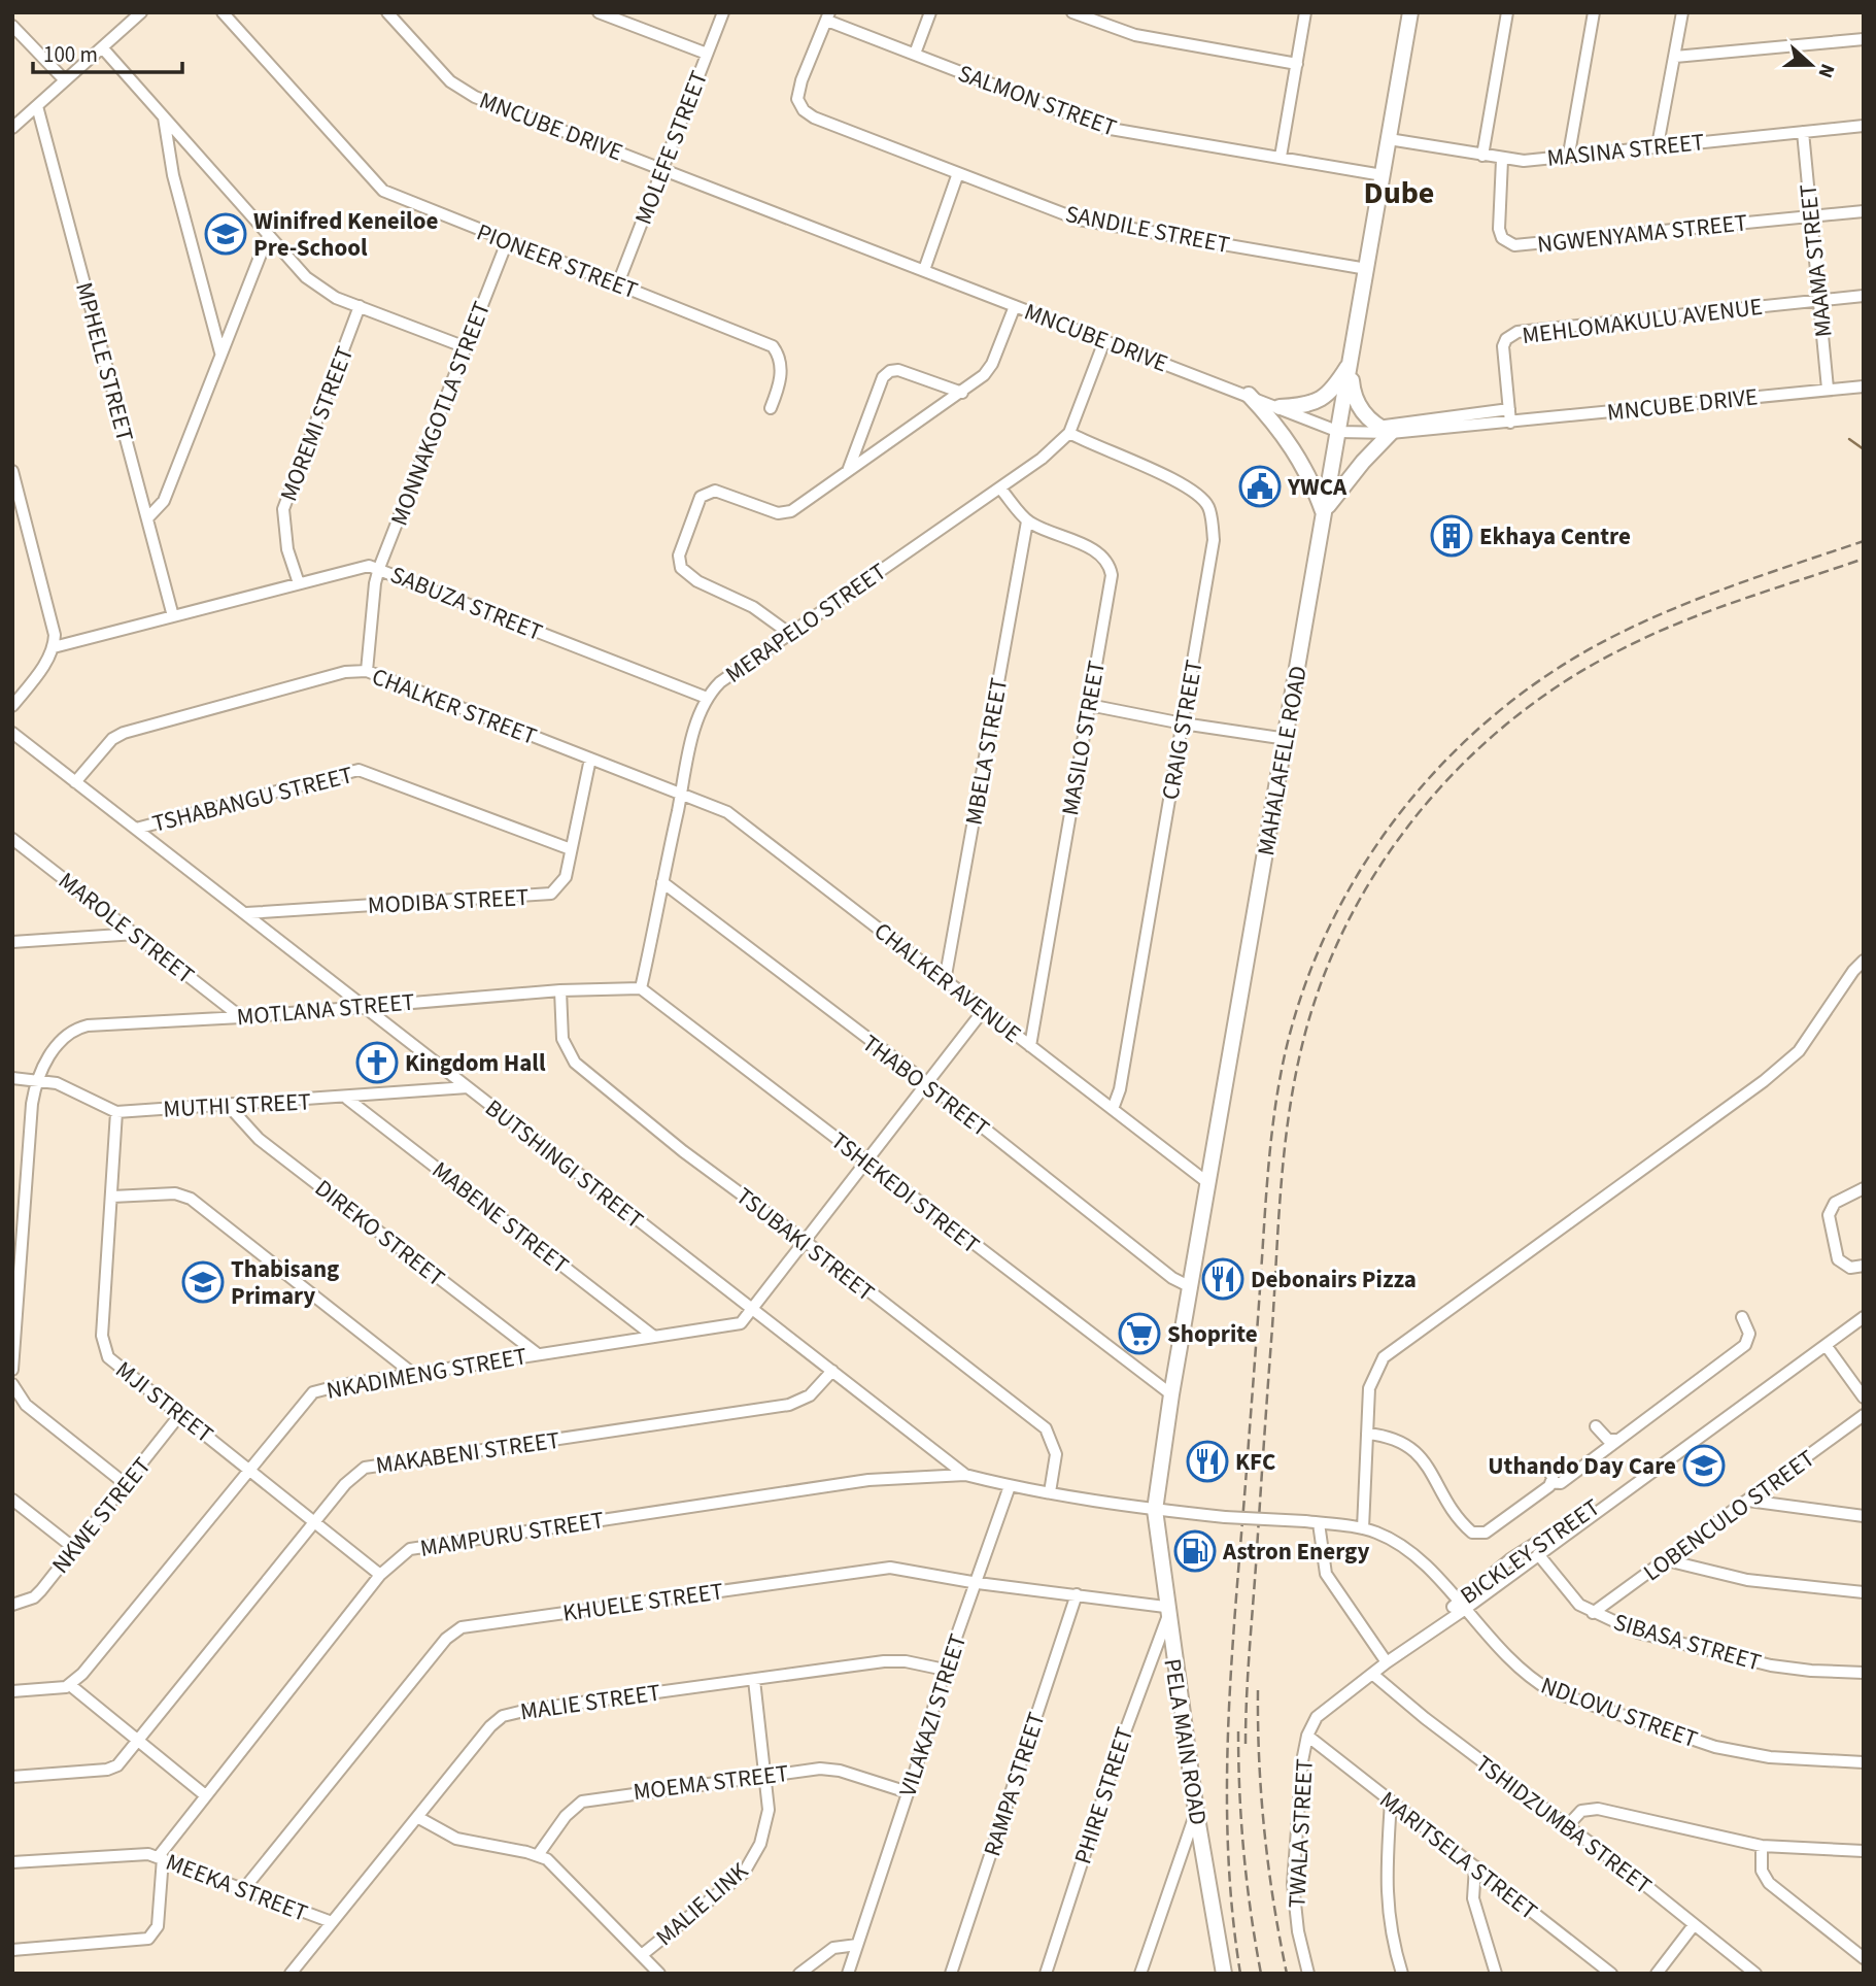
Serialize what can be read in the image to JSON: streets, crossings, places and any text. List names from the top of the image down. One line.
{"streets":{"main road":["MAHALAFELE ROAD","PELA MAIN ROAD"],"street":["SALMON STREET","MNCUBE DRIVE","MOLEFE STREET","MASINA STREET","SANDILE STREET","NGWENYAMA STREET","PIONEER STREET","MAAMA STREET","MEHLOMAKULU AVENUE","MPHELE STREET","MONNAKGOTLA STREET","MOREMI STREET","SABUZA STREET","MERAPELO STREET","CHALKER STREET","CRAIG STREET","MASILO STREET","MBELA STREET","TSHABANGU STREET","MODIBA STREET","MAROLE STREET","CHALKER AVENUE","MOTLANA STREET","THABO STREET","MUTHI STREET","BUTSHINGI STREET","TSHEKEDI STREET","MABENE STREET","DIREKO STREET","TSUBAKI STREET","NKADIMENG STREET","MJI STREET","MAKABENI STREET","NKWE STREET","LOBENCULO STREET","MAMPURU STREET","BICKLEY STREET","KHUELE STREET","SIBASA STREET","MALIE STREET","NDLOVU STREET","VILAKAZI STREET","MOEMA STREET","RAMPA STREET","PHIRE STREET","TSHIDZUMBA STREET","TWALA STREET","MARITSELA STREET","MEEKA STREET","MALIE LINK"]},"crossings":[["SALMON STREET","SANDILE STREET"],["SALMON STREET","MAHALAFELE ROAD"],["MNCUBE DRIVE","MOLEFE STREET"],["MNCUBE DRIVE","MAAMA STREET"],["MNCUBE DRIVE","MEHLOMAKULU AVENUE"],["MNCUBE DRIVE","MERAPELO STREET"],["MNCUBE DRIVE","MAHALAFELE ROAD"],["MOLEFE STREET","PIONEER STREET"],["MASINA STREET","NGWENYAMA STREET"],["MASINA STREET","MAAMA STREET"],["MASINA STREET","MAHALAFELE ROAD"],["SANDILE STREET","MAHALAFELE ROAD"],["NGWENYAMA STREET","MAAMA STREET"],["PIONEER STREET","MONNAKGOTLA STREET"],["MAAMA STREET","MEHLOMAKULU AVENUE"],["MPHELE STREET","SABUZA STREET"],["MONNAKGOTLA STREET","SABUZA STREET"],["MONNAKGOTLA STREET","CHALKER STREET"],["MOREMI STREET","SABUZA STREET"],["SABUZA STREET","MERAPELO STREET"],["MERAPELO STREET","CHALKER STREET"],["MERAPELO STREET","CRAIG STREET"],["MERAPELO STREET","MASILO STREET"],["MERAPELO STREET","CHALKER AVENUE"],["MERAPELO STREET","MOTLANA STREET"],["MERAPELO STREET","THABO STREET"],["MERAPELO STREET","TSHEKEDI STREET"],["CHALKER STREET","MODIBA STREET"],["CHALKER STREET","CHALKER AVENUE"],["CHALKER STREET","BUTSHINGI STREET"],["CRAIG STREET","CHALKER AVENUE"],["MASILO STREET","MBELA STREET"],["MASILO STREET","CHALKER AVENUE"],["MBELA STREET","CHALKER AVENUE"],["MAHALAFELE ROAD","CHALKER AVENUE"],["MAHALAFELE ROAD","THABO STREET"],["MAHALAFELE ROAD","BUTSHINGI STREET"],["MAHALAFELE ROAD","TSHEKEDI STREET"],["MAHALAFELE ROAD","PELA MAIN ROAD"],["TSHABANGU STREET","MODIBA STREET"],["TSHABANGU STREET","BUTSHINGI STREET"],["MODIBA STREET","BUTSHINGI STREET"],["MAROLE STREET","MOTLANA STREET"],["CHALKER AVENUE","NKADIMENG STREET"],["MOTLANA STREET","MUTHI STREET"],["MOTLANA STREET","BUTSHINGI STREET"],["MOTLANA STREET","TSHEKEDI STREET"],["MOTLANA STREET","TSUBAKI STREET"],["THABO STREET","NKADIMENG STREET"],["MUTHI STREET","BUTSHINGI STREET"],["MUTHI STREET","MABENE STREET"],["MUTHI STREET","DIREKO STREET"],["MUTHI STREET","MJI STREET"],["BUTSHINGI STREET","TSUBAKI STREET"],["BUTSHINGI STREET","NKADIMENG STREET"],["BUTSHINGI STREET","MAKABENI STREET"],["BUTSHINGI STREET","MAMPURU STREET"],["BUTSHINGI STREET","NDLOVU STREET"],["BUTSHINGI STREET","VILAKAZI STREET"],["BUTSHINGI STREET","PELA MAIN ROAD"],["TSHEKEDI STREET","NKADIMENG STREET"],["MABENE STREET","NKADIMENG STREET"],["DIREKO STREET","NKADIMENG STREET"],["TSUBAKI STREET","NKADIMENG STREET"],["NKADIMENG STREET","MJI STREET"],["MJI STREET","MAKABENI STREET"],["MJI STREET","NKWE STREET"],["MJI STREET","MAMPURU STREET"],["LOBENCULO STREET","SIBASA STREET"],["MAMPURU STREET","MEEKA STREET"],["BICKLEY STREET","SIBASA STREET"],["BICKLEY STREET","NDLOVU STREET"],["BICKLEY STREET","TSHIDZUMBA STREET"],["BICKLEY STREET","TWALA STREET"],["BICKLEY STREET","MARITSELA STREET"],["KHUELE STREET","VILAKAZI STREET"],["KHUELE STREET","PELA MAIN ROAD"],["KHUELE STREET","RAMPA STREET"],["KHUELE STREET","PHIRE STREET"],["KHUELE STREET","MEEKA STREET"],["MALIE STREET","VILAKAZI STREET"],["MALIE STREET","MEEKA STREET"],["MALIE STREET","MALIE LINK"],["VILAKAZI STREET","MOEMA STREET"],["PELA MAIN ROAD","PHIRE STREET"],["MOEMA STREET","MALIE LINK"],["TWALA STREET","MARITSELA STREET"]],"districts":["Dube"],"places":{"school or university":["Winifred Keneiloe Pre-School","Thabisang Primary","Uthando Day Care"],"public building":["YWCA"],"building":["Ekhaya Centre"],"church":["Kingdom Hall"],"restaurant":["Debonairs Pizza","KFC"],"supermarket":["Shoprite"],"fuel station":["Astron Energy"]},"scale_bar":"100 m","north":"right"}
